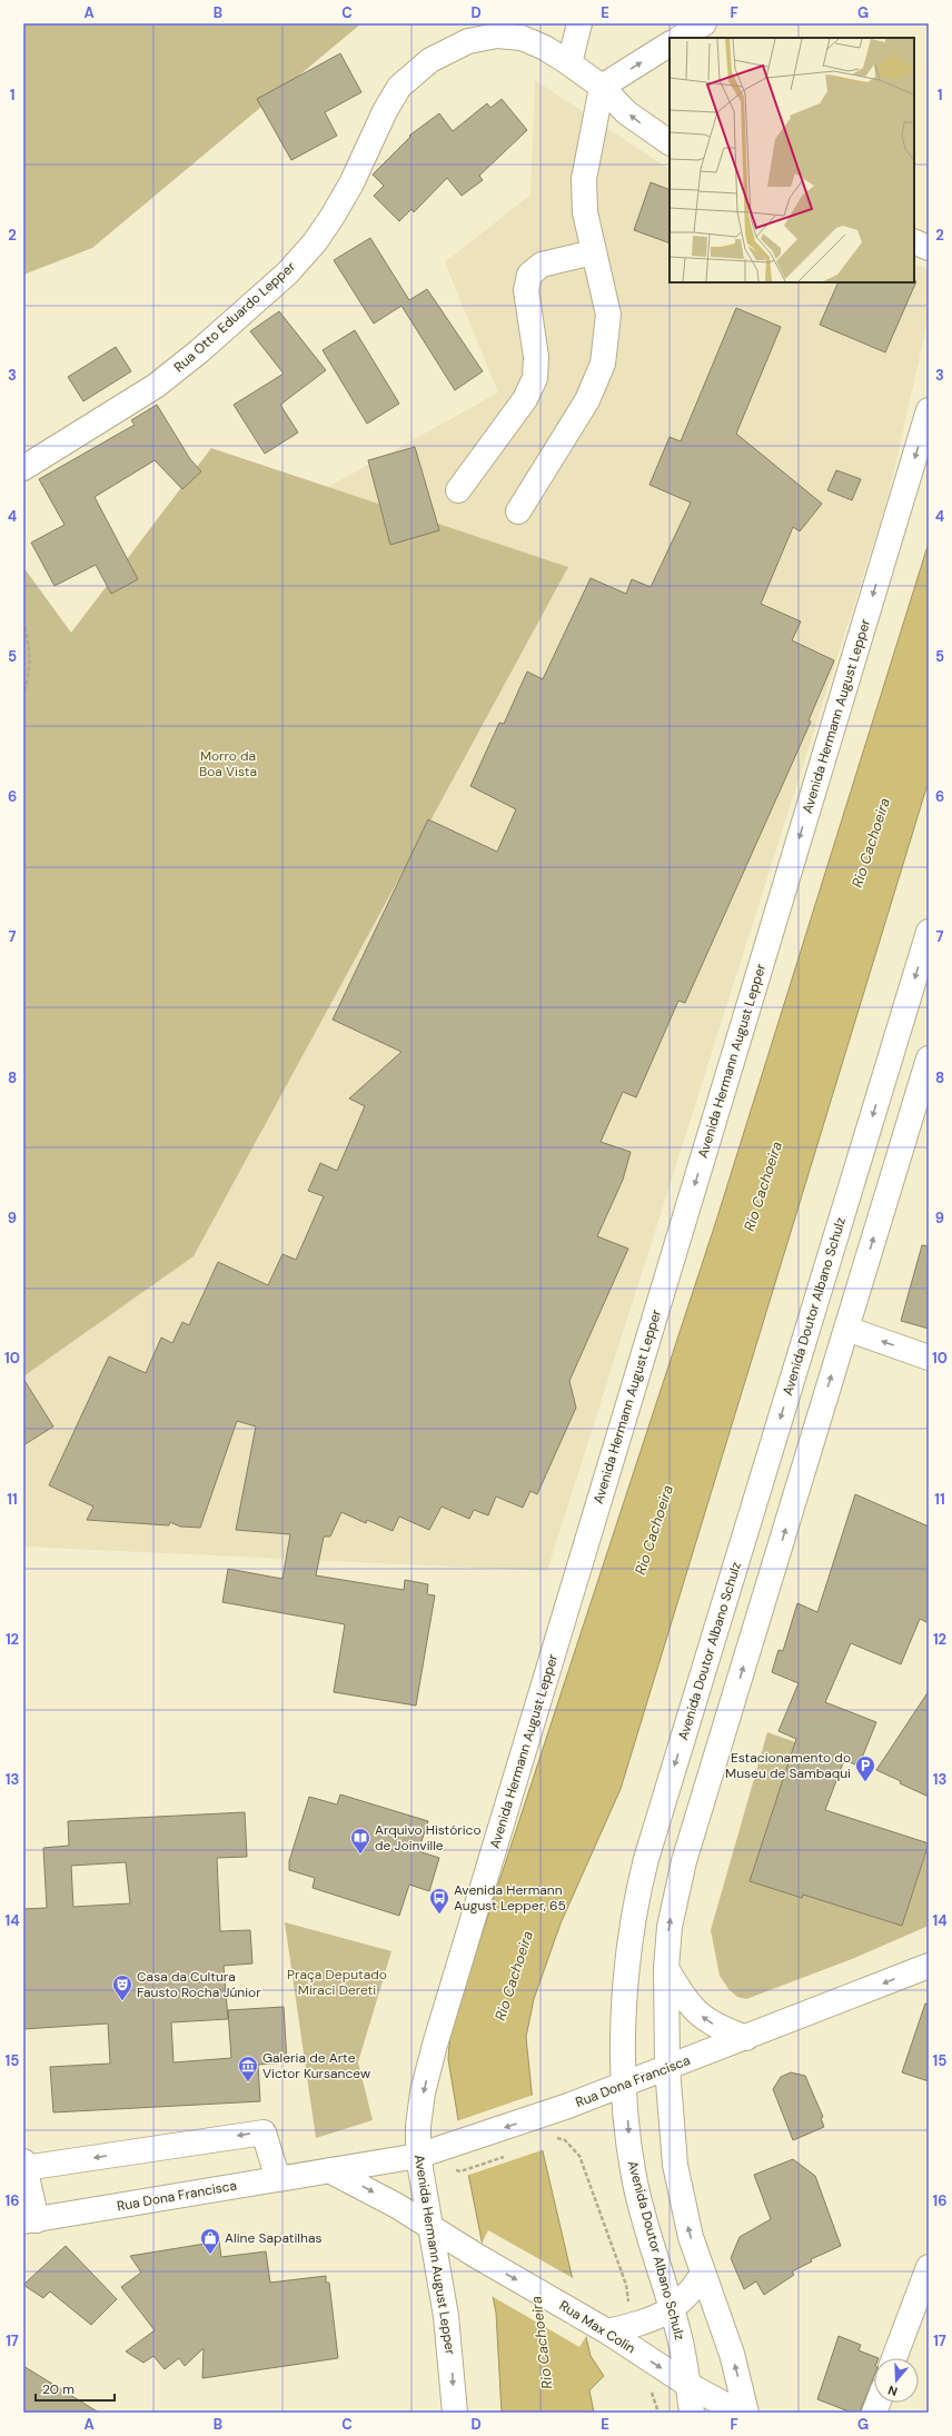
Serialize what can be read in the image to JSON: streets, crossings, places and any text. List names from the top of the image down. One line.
{"streets":{"main road":["Rua Otto Eduardo Lepper","Avenida Hermann August Lepper","Avenida Doutor Albano Schulz","Rua Dona Francisca","Rua Max Colin"]},"crossings":[["Avenida Hermann August Lepper","Rua Dona Francisca"],["Avenida Hermann August Lepper","Rua Max Colin"],["Avenida Doutor Albano Schulz","Rua Dona Francisca"],["Avenida Doutor Albano Schulz","Rua Max Colin"]],"one_way":["Rua Dona Francisca","Rua Max Colin"],"water":["Rio Cachoeira"],"parks":["Morro da Boa Vista","Praça Deputado Miraci Dereti"],"places":{"parking":["Estacionamento do Museu de Sambaqui"],"library":["Arquivo Histórico de Joinville"],"bus stop":["Avenida Hermann August Lepper, 65"],"theatre":["Casa da Cultura Fausto Rocha Júnior"],"museum":["Galeria de Arte Victor Kursancew"],"shop":["Aline Sapatilhas"]},"scale_bar":"20 m","north":"bottom","grid":{"columns":["A","B","C","D","E","F","G"],"rows":["1","2","3","4","5","6","7","8","9","10","11","12","13","14","15","16","17"]}}
